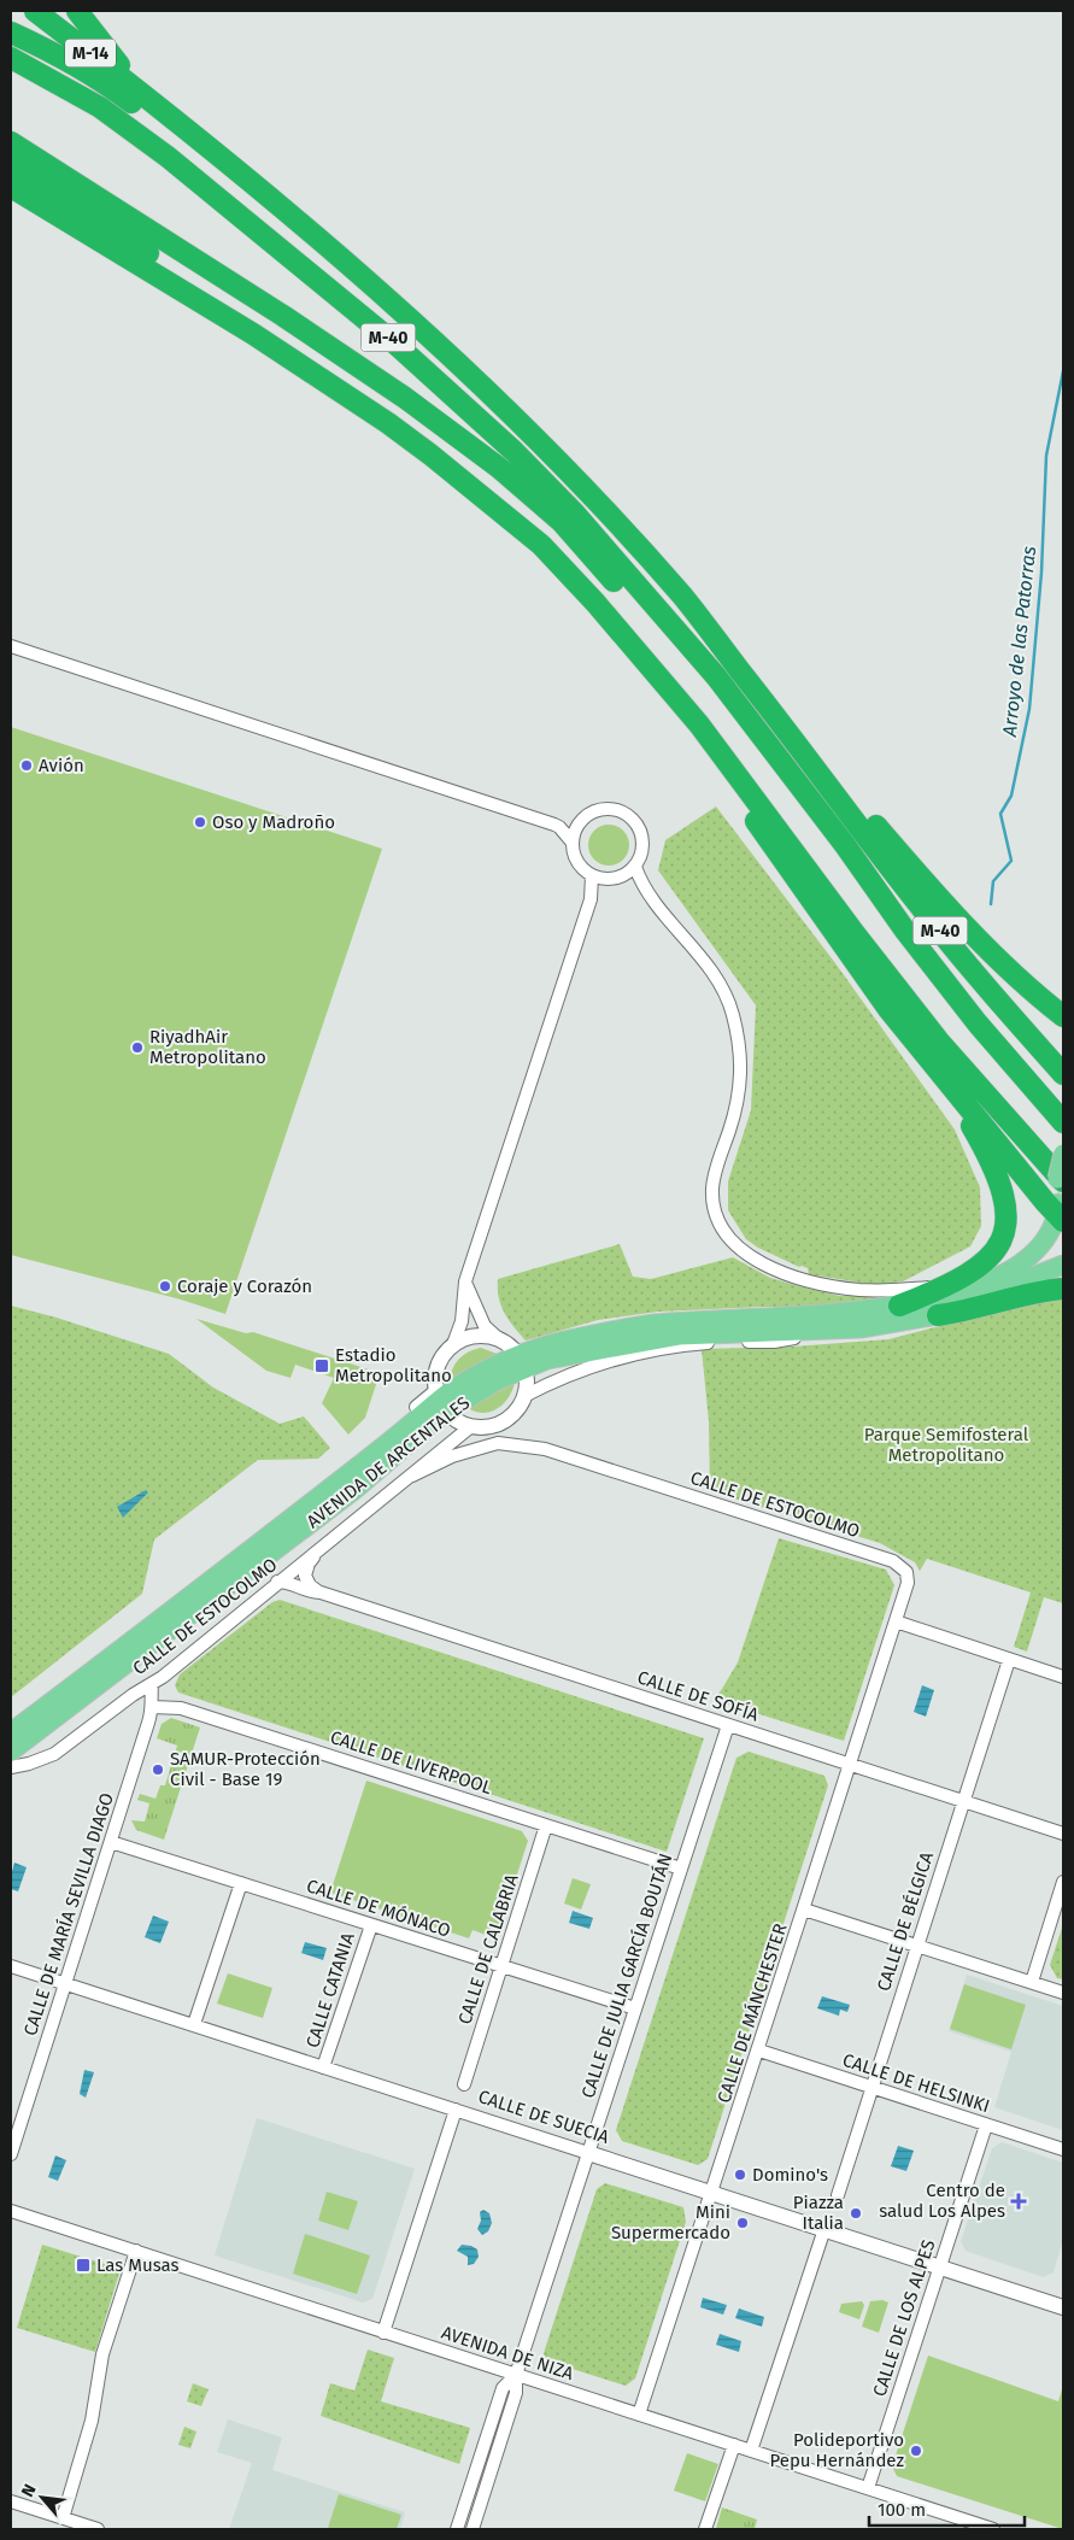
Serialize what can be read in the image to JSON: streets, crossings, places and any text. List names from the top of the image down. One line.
{"streets":{"highway":["M-14","M-40"],"main road":["AVENIDA DE ARCENTALES"],"street":["CALLE DE ESTOCOLMO","CALLE DE SOFÍA","CALLE DE LIVERPOOL","CALLE DE MÓNACO","CALLE DE MARÍA SEVILLA DIAGO","CALLE DE BÉLGICA","CALLE DE CALABRIA","CALLE DE JULIA GARCÍA BOUTÁN","CALLE CATANIA","CALLE DE MÁNCHESTER","CALLE DE HELSINKI","CALLE DE SUECIA","CALLE DE LOS ALPES","AVENIDA DE NIZA"]},"crossings":[["CALLE DE ESTOCOLMO","CALLE DE SOFÍA"],["CALLE DE ESTOCOLMO","CALLE DE LIVERPOOL"],["CALLE DE ESTOCOLMO","CALLE DE MARÍA SEVILLA DIAGO"],["CALLE DE ESTOCOLMO","CALLE DE MÁNCHESTER"],["CALLE DE SOFÍA","CALLE DE BÉLGICA"],["CALLE DE SOFÍA","CALLE DE JULIA GARCÍA BOUTÁN"],["CALLE DE SOFÍA","CALLE DE MÁNCHESTER"],["CALLE DE LIVERPOOL","CALLE DE MARÍA SEVILLA DIAGO"],["CALLE DE LIVERPOOL","CALLE DE CALABRIA"],["CALLE DE LIVERPOOL","CALLE DE JULIA GARCÍA BOUTÁN"],["CALLE DE MÓNACO","CALLE DE MARÍA SEVILLA DIAGO"],["CALLE DE MÓNACO","CALLE DE CALABRIA"],["CALLE DE MÓNACO","CALLE DE JULIA GARCÍA BOUTÁN"],["CALLE DE MÓNACO","CALLE CATANIA"],["CALLE DE MARÍA SEVILLA DIAGO","CALLE DE SUECIA"],["CALLE DE BÉLGICA","CALLE DE HELSINKI"],["CALLE DE JULIA GARCÍA BOUTÁN","CALLE DE SUECIA"],["CALLE DE JULIA GARCÍA BOUTÁN","AVENIDA DE NIZA"],["CALLE CATANIA","CALLE DE SUECIA"],["CALLE DE MÁNCHESTER","CALLE DE HELSINKI"],["CALLE DE MÁNCHESTER","CALLE DE SUECIA"],["CALLE DE MÁNCHESTER","AVENIDA DE NIZA"],["CALLE DE HELSINKI","CALLE DE LOS ALPES"],["CALLE DE SUECIA","CALLE DE LOS ALPES"],["CALLE DE LOS ALPES","AVENIDA DE NIZA"]],"water":["Arroyo de las Patorras"],"parks":["Parque Semifosteral Metropolitano"],"places":{"other":["Avión","Oso y Madroño","RiyadhAir Metropolitano","Coraje y Corazón","SAMUR-Protección Civil - Base 19","Domino's","Piazza Italia","Mini Supermercado","Polideportivo Pepu Hernández"],"transit":["Estadio Metropolitano","Las Musas"],"health":["Centro de salud Los Alpes"]},"scale_bar":"100 m","north":"top left"}
